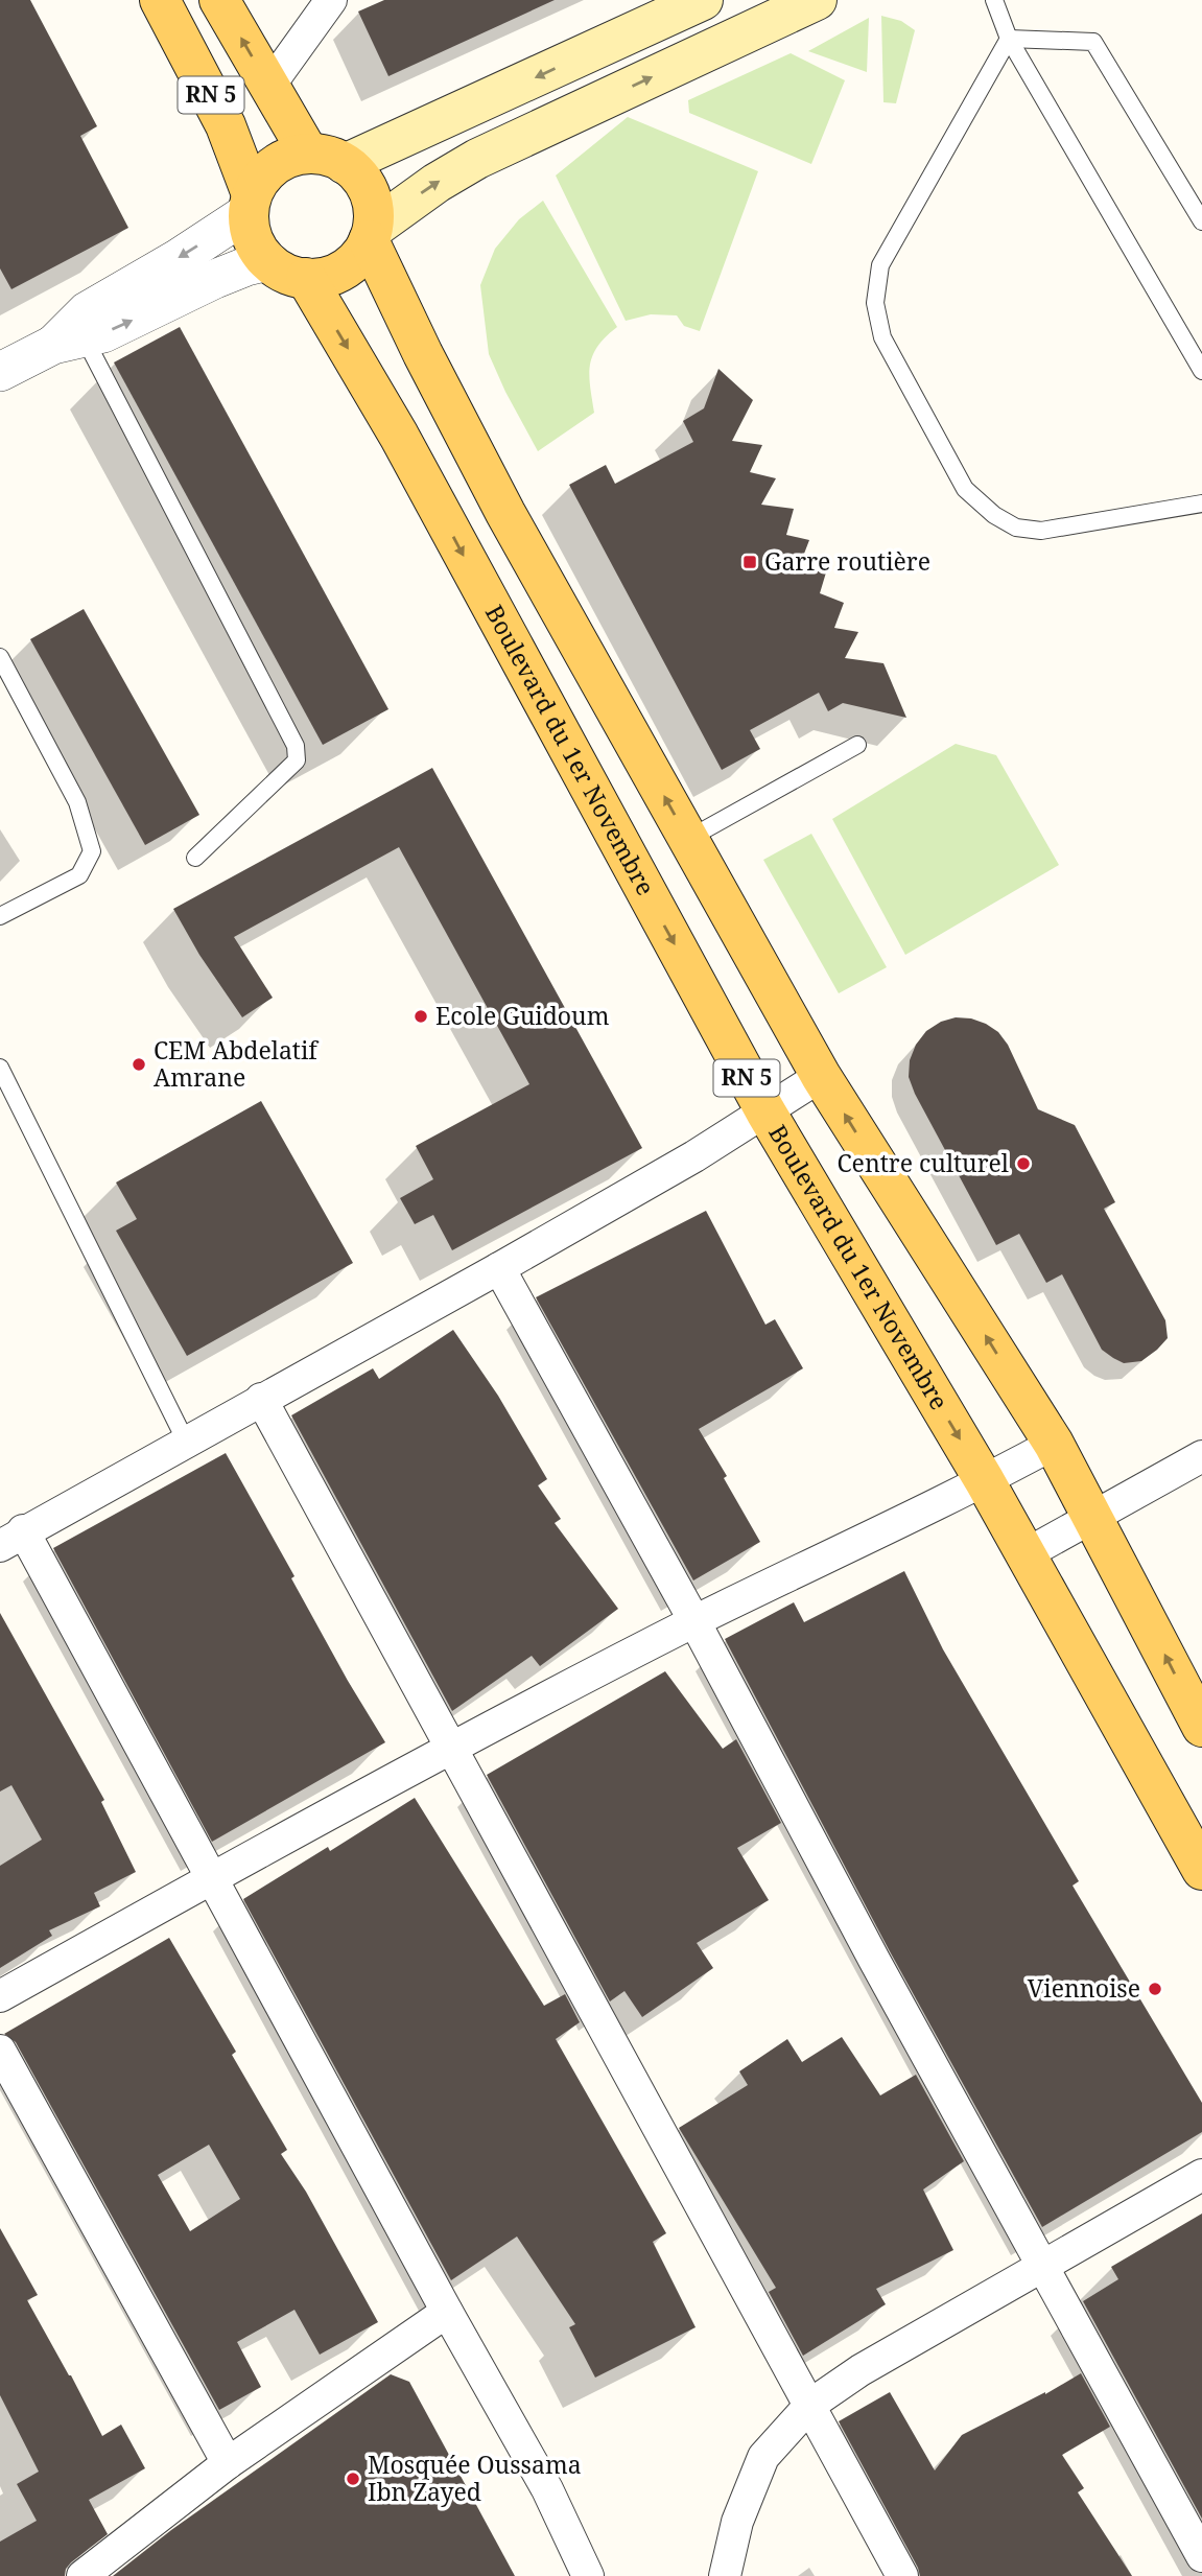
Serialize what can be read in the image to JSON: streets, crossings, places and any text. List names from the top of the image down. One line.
{"streets":{"main road":["RN 5","Boulevard du 1er Novembre"]},"crossings":[["RN 5","Boulevard du 1er Novembre"]],"places":{"transit":["Garre routière"],"other":["Ecole Guidoum","CEM Abdelatif Amrane","Centre culturel","Viennoise","Mosquée Oussama Ibn Zayed"]}}
